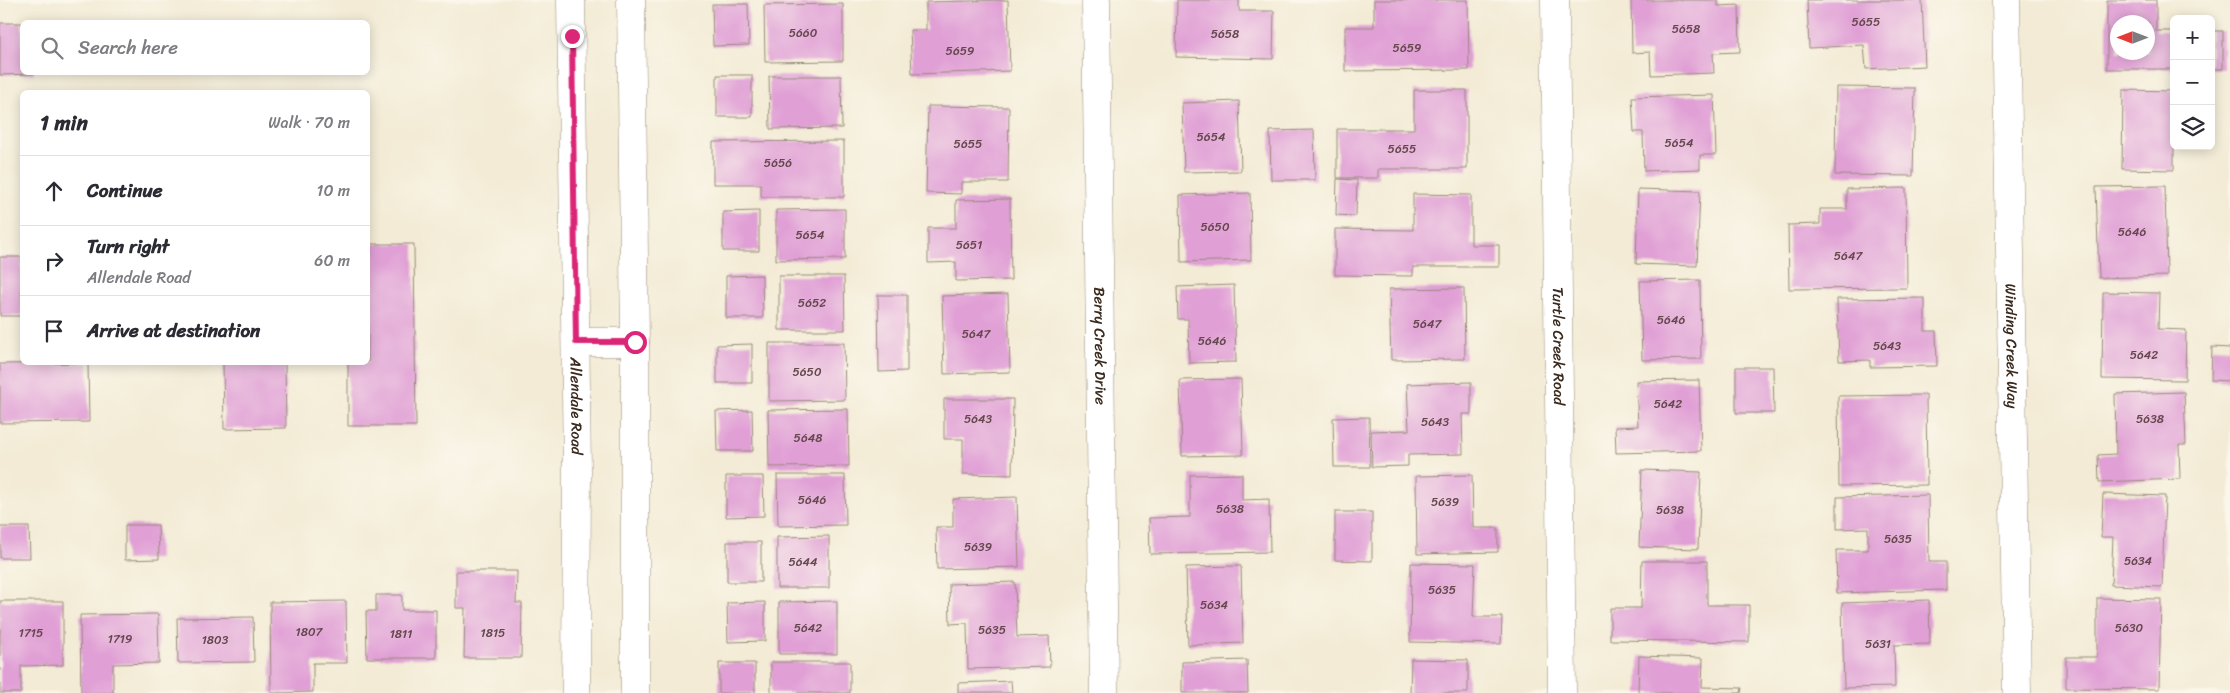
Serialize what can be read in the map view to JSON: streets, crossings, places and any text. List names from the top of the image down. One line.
{"streets":{"street":["Berry Creek Drive","Turtle Creek Road","Winding Creek Way","Allendale Road"]},"house_numbers":["5655","5658","5660","5658","5659","5659","5654","5654","5655","5655","5656","5650","5646","5654","5651","5647","5652","5646","5647","5647","5646","5643","5642","5650","5642","5643","5638","5643","5648","5646","5639","5638","5638","5635","5639","5634","5644","5635","5634","5642","5630","5635","1807","1715","1815","1811","1719","1803","5631"],"north":"left","page":{"map_buttons":["+","−"],"search":"Search here","heading":["1 min","Walk · 70 m"],"list":[["Continue","10 m"],["Turn right","Allendale Road","60 m"],"Arrive at destination"]}}
